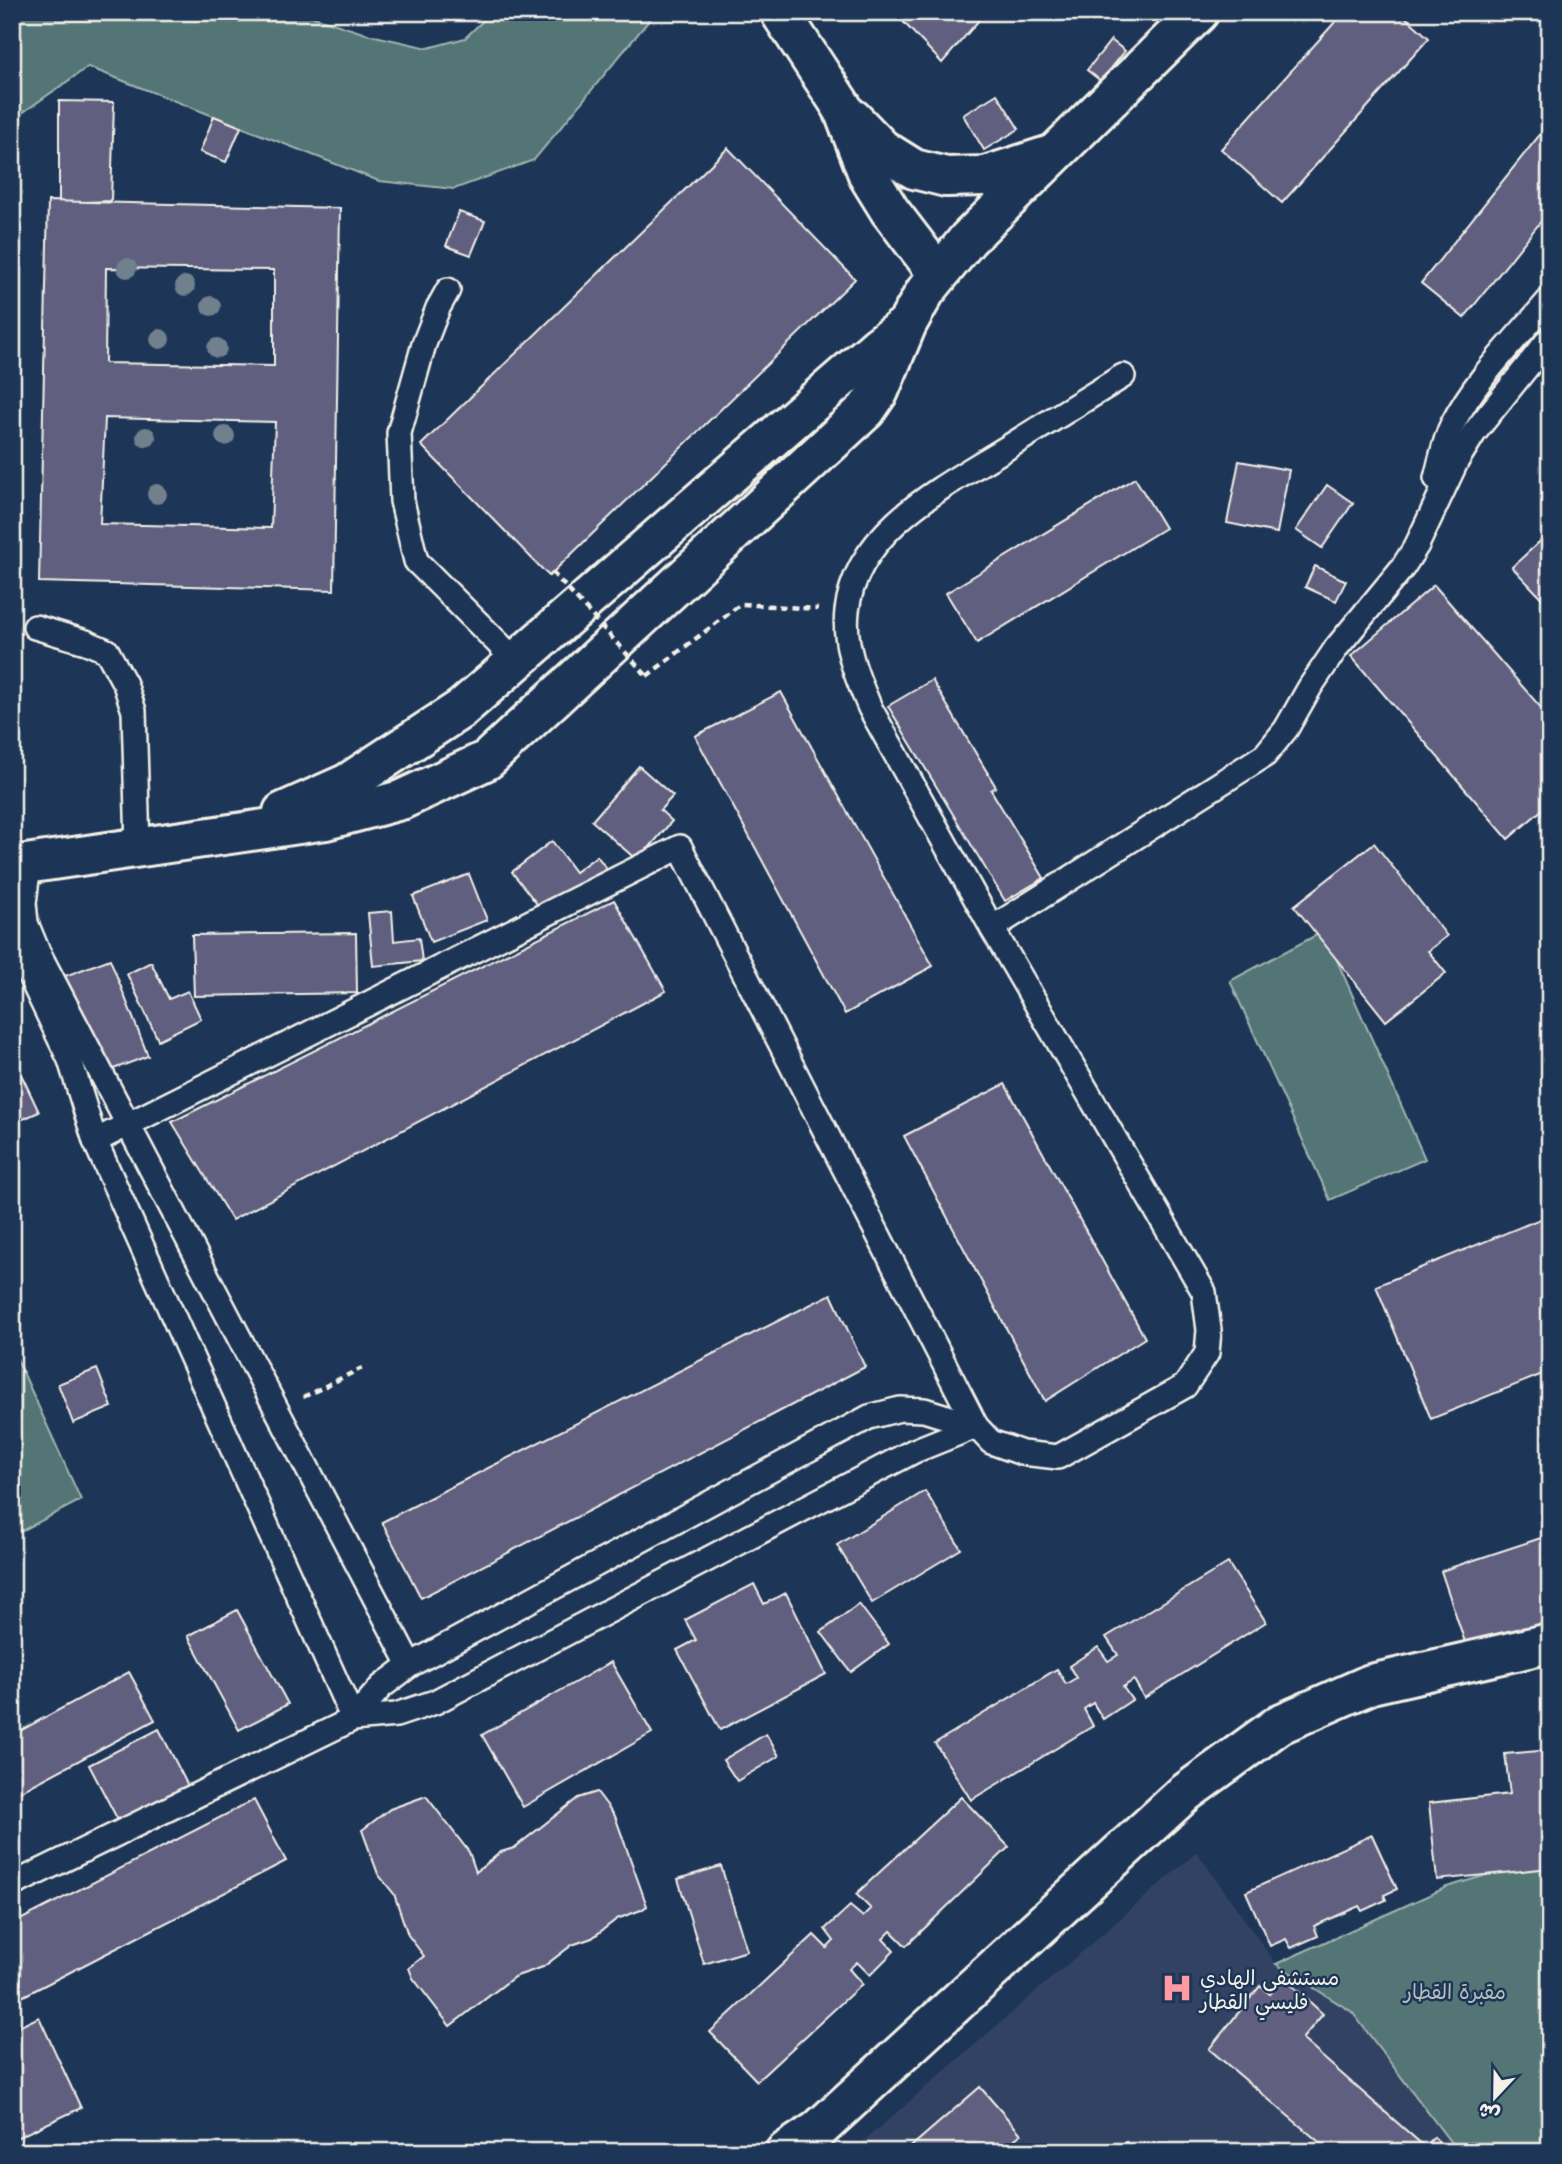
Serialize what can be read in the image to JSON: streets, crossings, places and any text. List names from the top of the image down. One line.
{"parks":["مقبرة القطار"],"places":{"hospital":["مستشفى الهادي فليسي القطار"]},"north":"bottom"}
